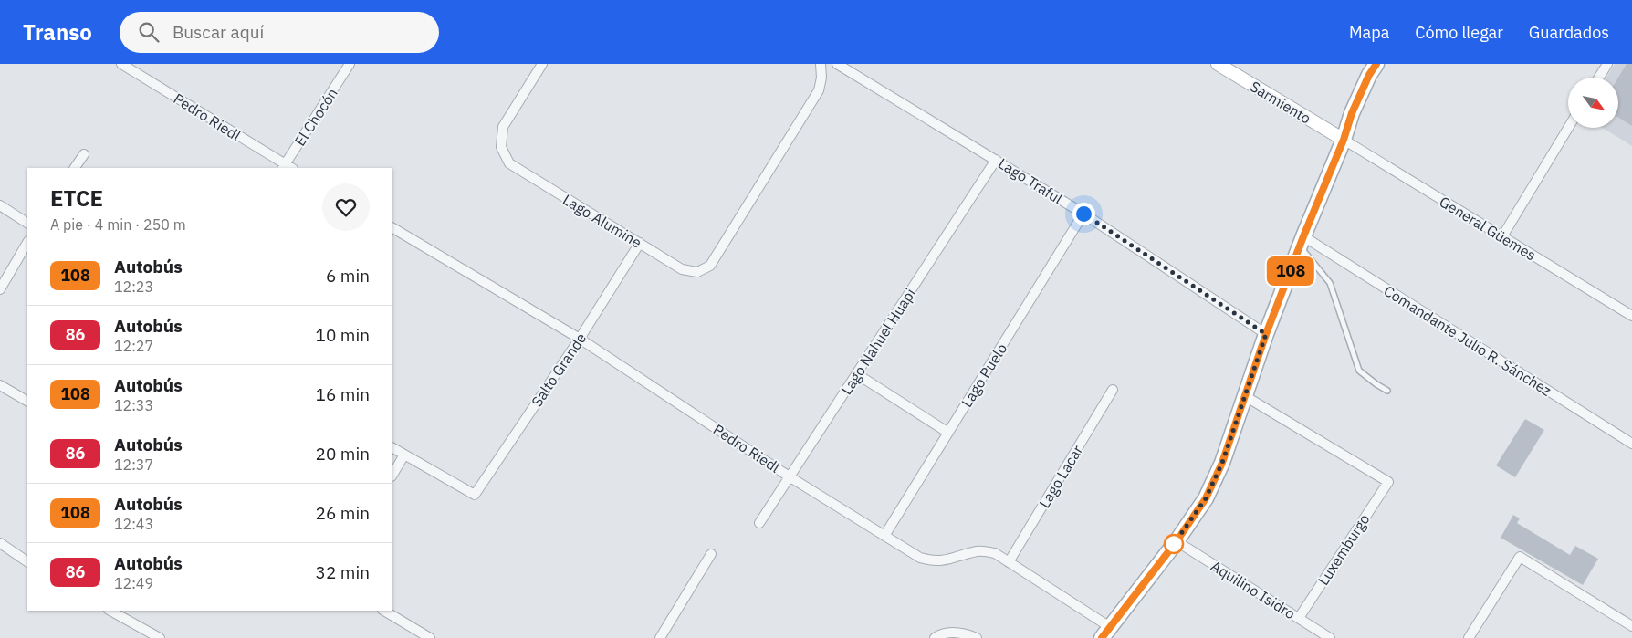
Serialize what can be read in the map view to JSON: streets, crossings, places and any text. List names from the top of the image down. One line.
{"streets":{"main road":["Sarmiento"],"street":["Pedro Riedl","El Chocón","Lago Traful","Lago Alumine","General Güemes","Comandante Julio R. Sánchez","Lago Nahuel Huapi","Salto Grande","Lago Puelo","Lago Lacar","Luxemburgo","Aquilino Isidro"]},"crossings":[["Sarmiento","General Güemes"],["Pedro Riedl","El Chocón"],["Pedro Riedl","Lago Nahuel Huapi"],["Pedro Riedl","Salto Grande"],["Pedro Riedl","Lago Puelo"],["Pedro Riedl","Lago Lacar"],["Lago Traful","Lago Nahuel Huapi"],["Lago Traful","Lago Puelo"],["Lago Alumine","Salto Grande"],["Luxemburgo","Aquilino Isidro"]],"lines":["bus line 108"],"north":"bottom right","page":{"header":"Transo","search":"Buscar aquí","nav":["Mapa","Cómo llegar","Guardados"],"on_map":"108","heading":["ETCE","A pie · 4 min · 250 m"],"list":[{"mark":"108","name":"Autobús","note":"12:23","value":"6 min"},{"mark":"86","name":"Autobús","note":"12:27","value":"10 min"},{"mark":"108","name":"Autobús","note":"12:33","value":"16 min"},{"mark":"86","name":"Autobús","note":"12:37","value":"20 min"},{"mark":"108","name":"Autobús","note":"12:43","value":"26 min"},{"mark":"86","name":"Autobús","note":"12:49","value":"32 min"}]}}
